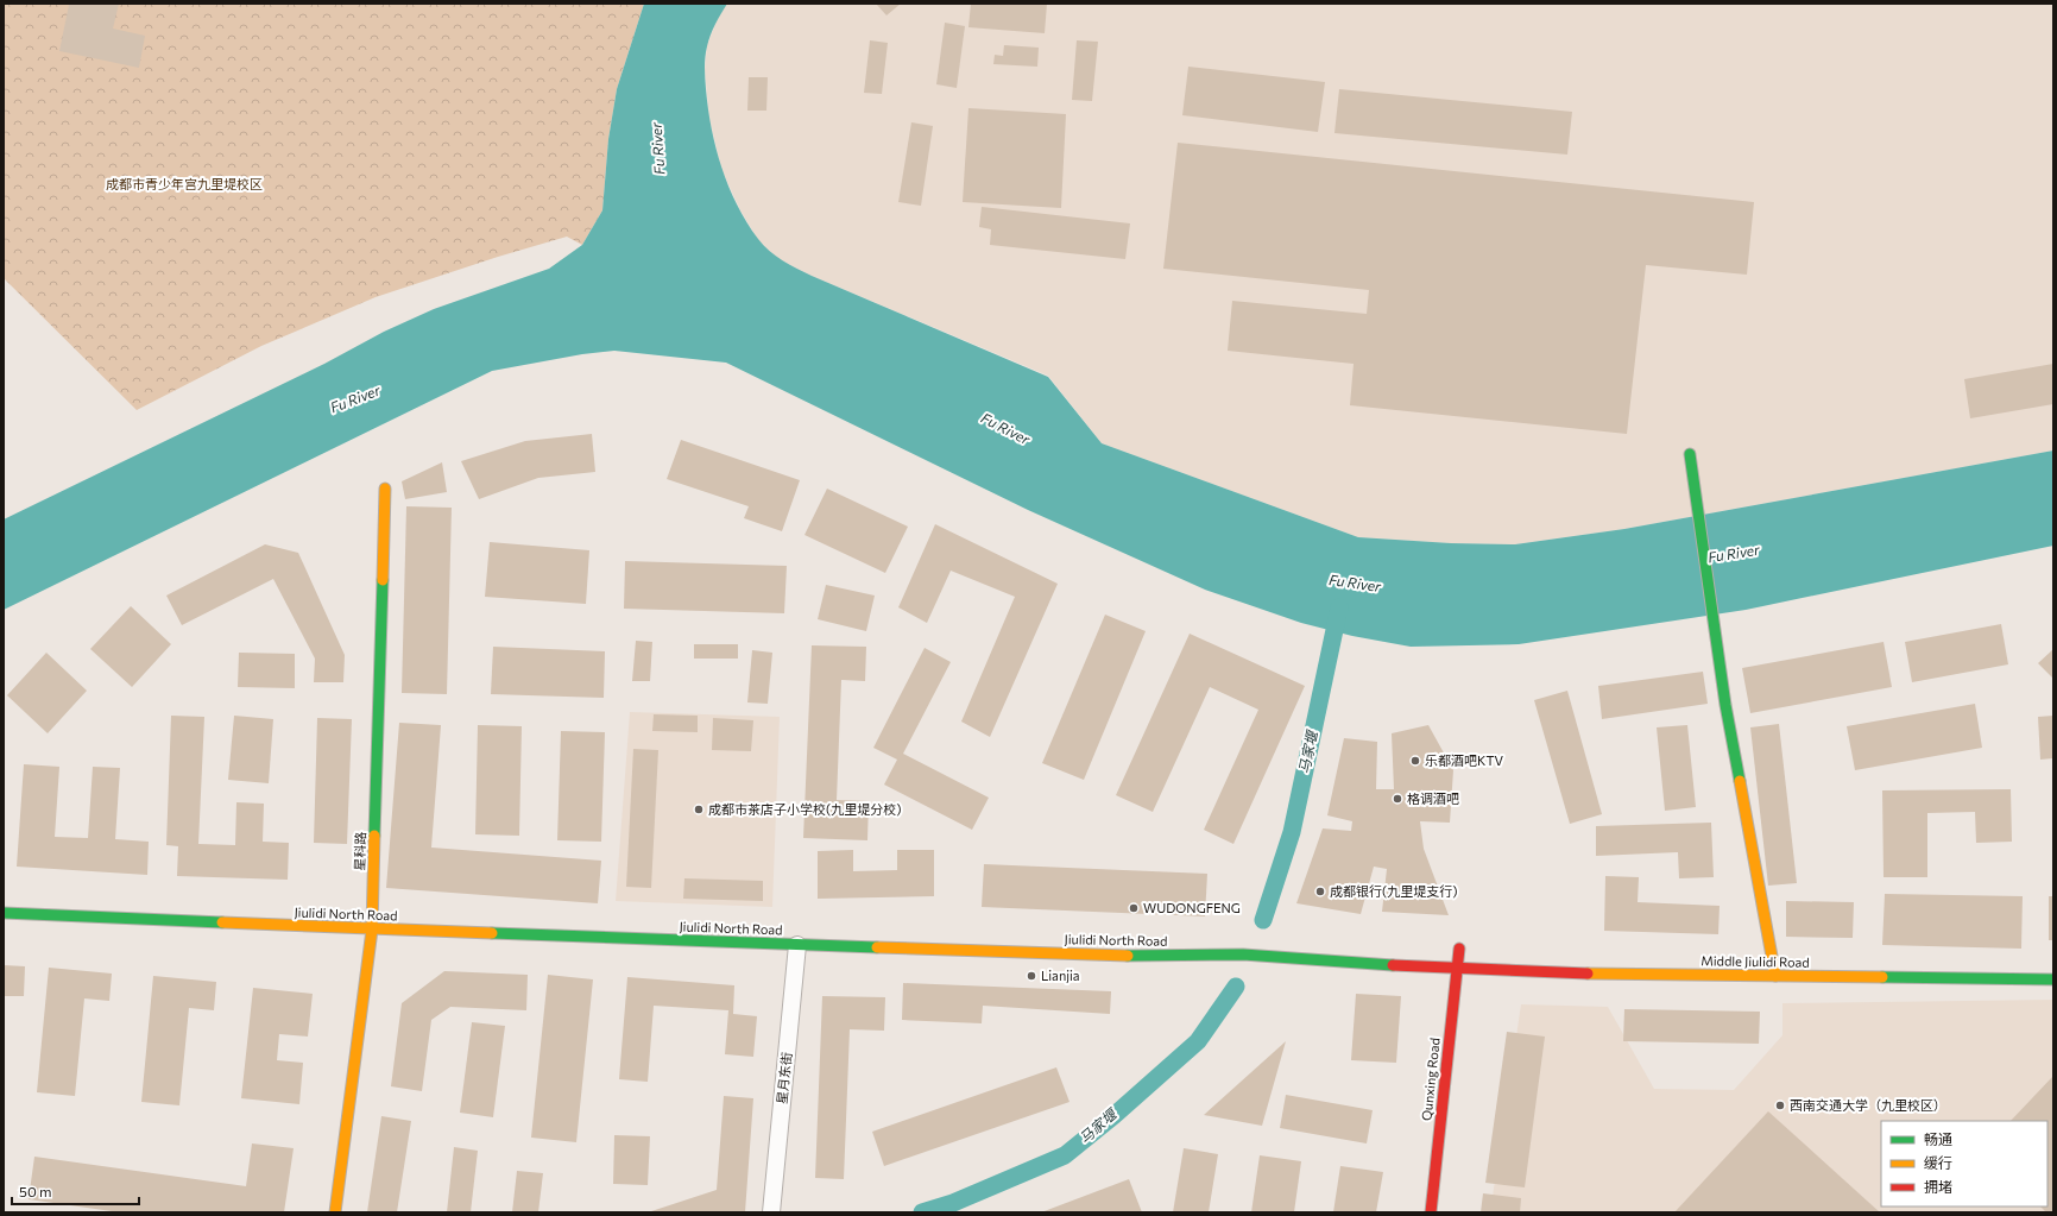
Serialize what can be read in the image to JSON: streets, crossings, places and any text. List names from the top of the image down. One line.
{"streets":{"street":["星科路","Jiulidi North Road","Middle Jiulidi Road","星月东街","Qunxing Road"]},"crossings":[["星科路","Jiulidi North Road"],["Jiulidi North Road","Middle Jiulidi Road"],["Jiulidi North Road","星月东街"],["Jiulidi North Road","Qunxing Road"],["Middle Jiulidi Road","Qunxing Road"]],"water":["Fu River","马家堰"],"parks":["成都市青少年宫九里堤校区"],"places":["乐都酒吧KTV","格调酒吧","成都市茶店子小学校(九里堤分校)","成都银行(九里堤支行)","WUDONGFENG","Lianjia","西南交通大学（九里校区）"],"legend":["畅通","缓行","拥堵"],"scale_bar":"50 m"}
